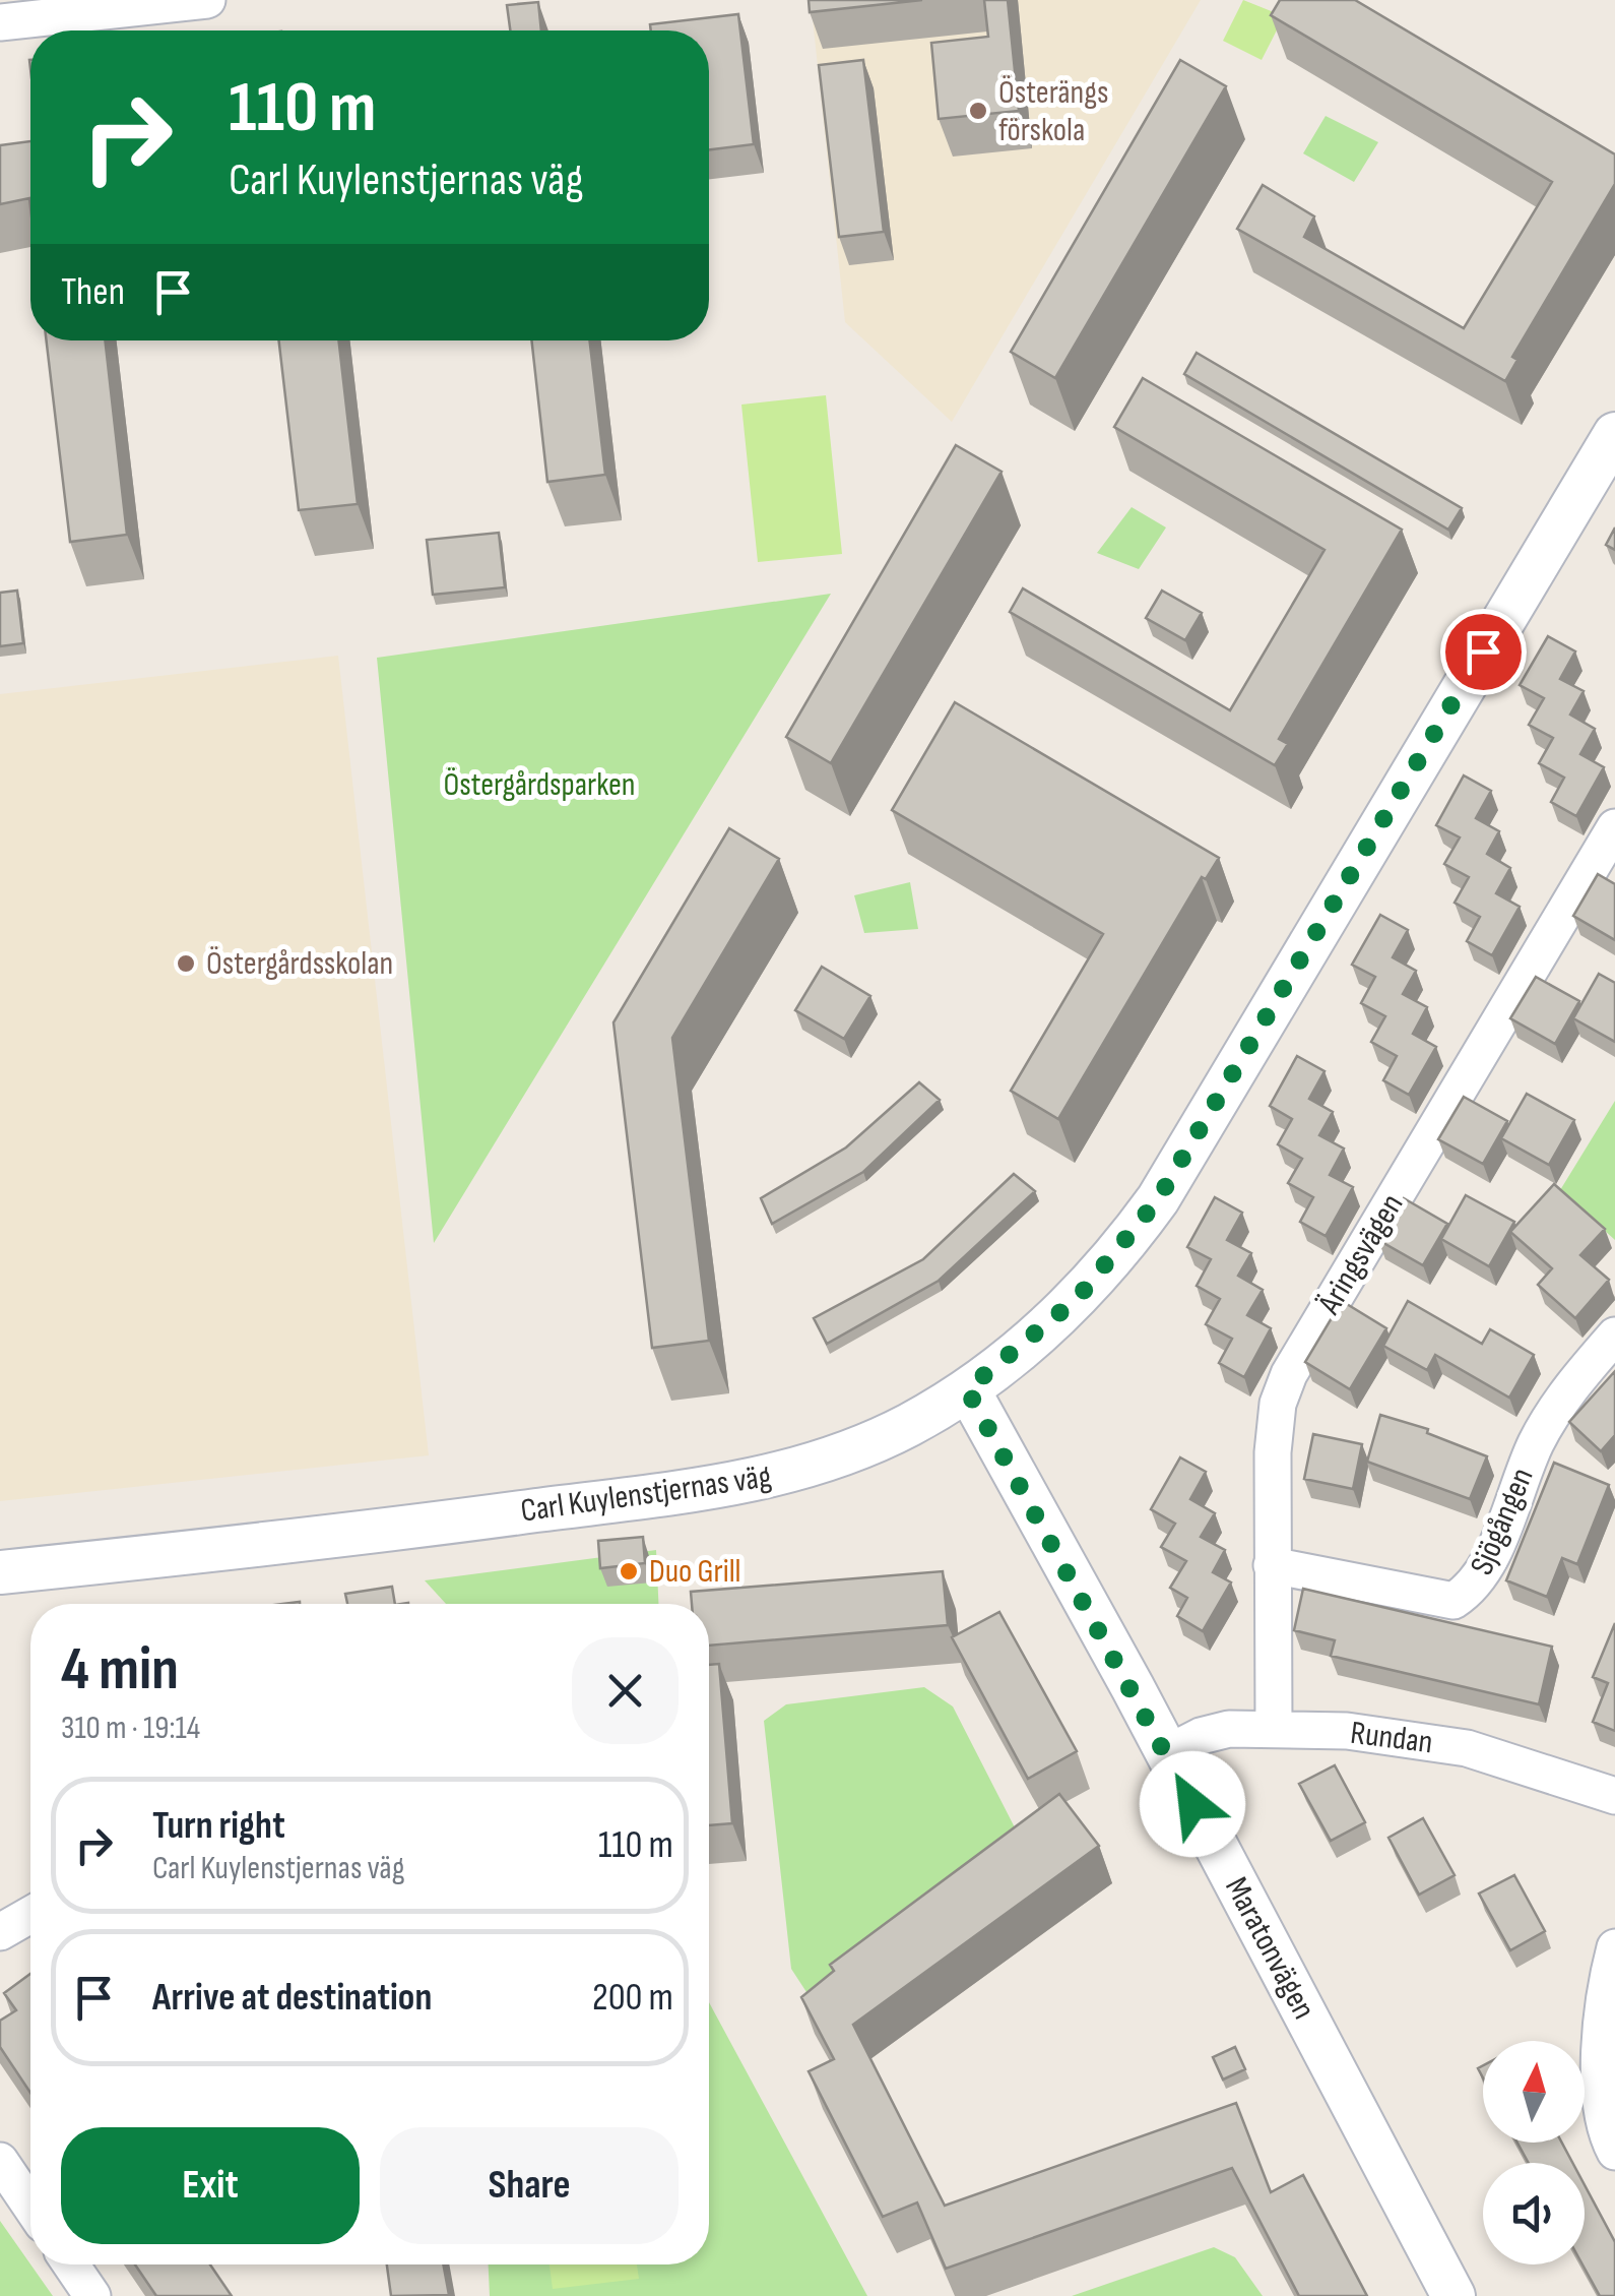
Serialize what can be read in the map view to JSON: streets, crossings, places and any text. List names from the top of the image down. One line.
{"streets":{"street":["Äringsvägen","Carl Kuylenstjernas väg","Sjögången","Rundan","Maratonvägen"]},"crossings":[["Äringsvägen","Sjögången"],["Äringsvägen","Rundan"],["Carl Kuylenstjernas väg","Maratonvägen"],["Rundan","Maratonvägen"]],"parks":["Östergårdsparken"],"places":["Österängs förskola","Östergårdsskolan","Duo Grill"],"north":"top","page":{"turn":["110 m","Carl Kuylenstjernas väg"],"then":"Then","heading":["4 min","310 m · 19:14"],"list":[{"name":"Turn right","note":"Carl Kuylenstjernas väg","value":"110 m"},{"name":"Arrive at destination","value":"200 m"}],"buttons":["Exit","Share"]}}
